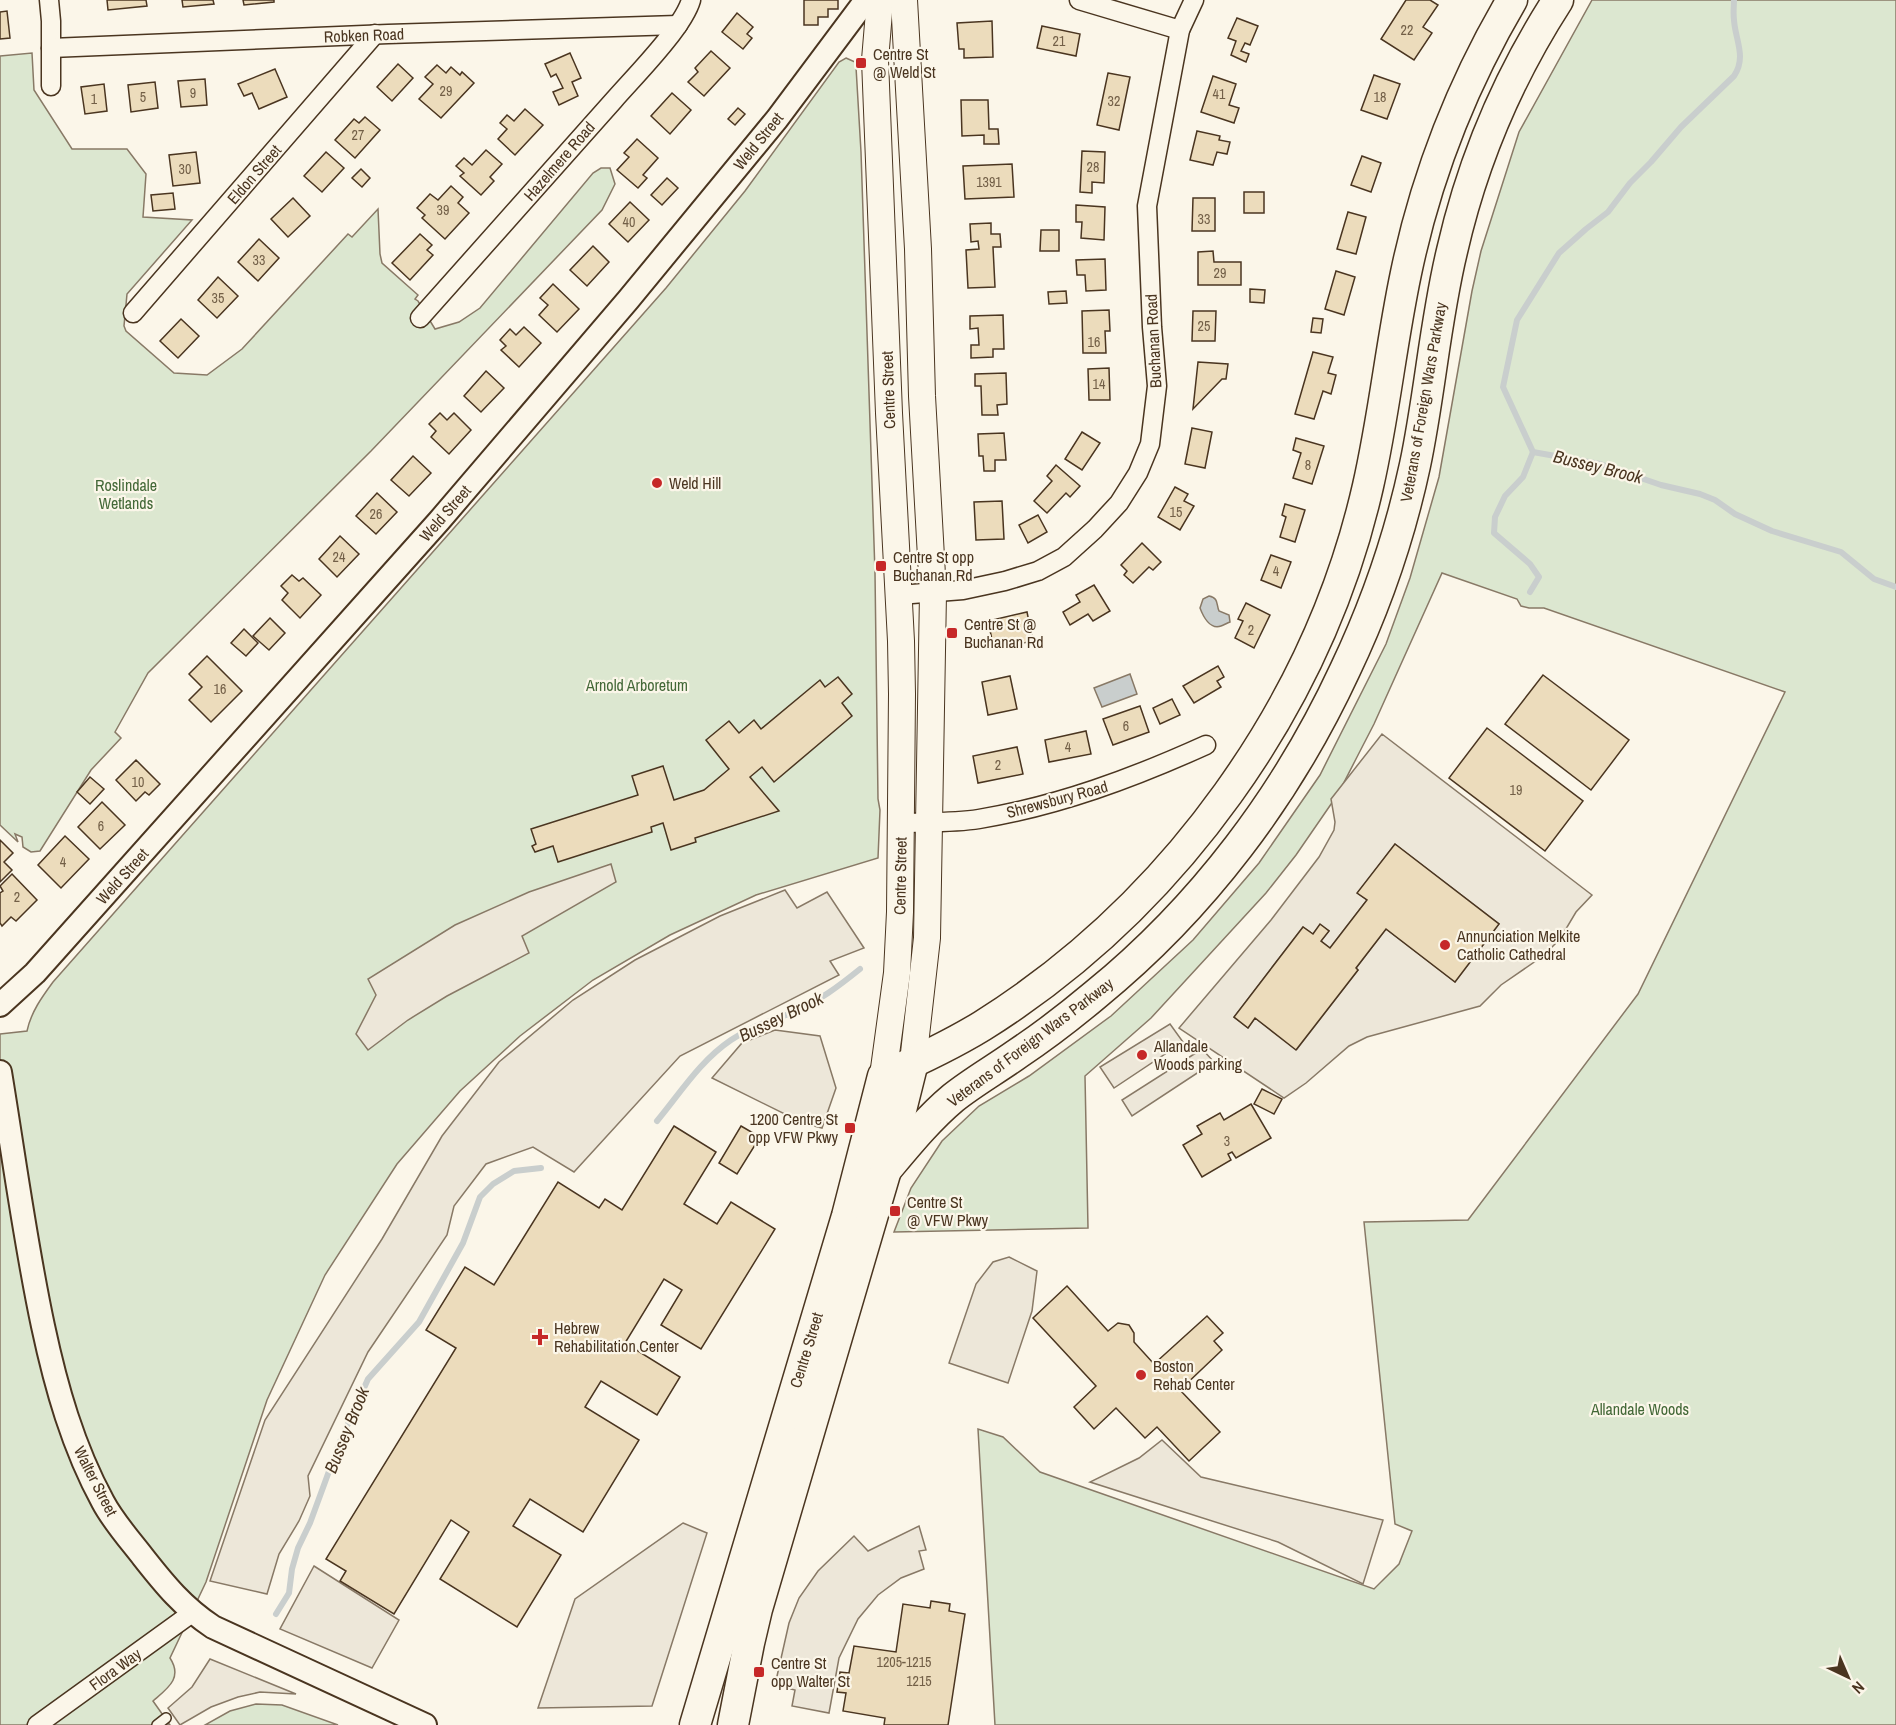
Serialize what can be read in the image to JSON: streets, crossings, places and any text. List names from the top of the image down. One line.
{"streets":{"highway":["Centre Street","Veterans of Foreign Wars Parkway"],"street":["Robken Road","Weld Street","Hazelmere Road","Eldon Street","Buchanan Road","Shrewsbury Road","Walter Street","Flora Way"]},"crossings":[["Robken Road","Hazelmere Road"],["Robken Road","Eldon Street"],["Buchanan Road","Centre Street"],["Centre Street","Veterans of Foreign Wars Parkway"],["Centre Street","Shrewsbury Road"],["Walter Street","Flora Way"]],"water":["Bussey Brook"],"parks":["Roslindale Wetlands","Arnold Arboretum","Allandale Woods"],"places":{"transit":["Centre St @ Weld St","Centre St opp Buchanan Rd","Centre St @ Buchanan Rd","1200 Centre St opp VFW Pkwy","Centre St @ VFW Pkwy","Centre St opp Walter St"],"other":["Weld Hill","Annunciation Melkite Catholic Cathedral","Allandale Woods parking","Boston Rehab Center"],"health":["Hebrew Rehabilitation Center"]},"house_numbers":["22","21","29","9","41","5","18","1","32","27","28","30","1391","39","33","40","33","29","35","25","16","14","8","15","26","24","4","2","16","6","4","2","10","19","6","4","2","3","1205-1215","1215"],"north":"bottom right"}
